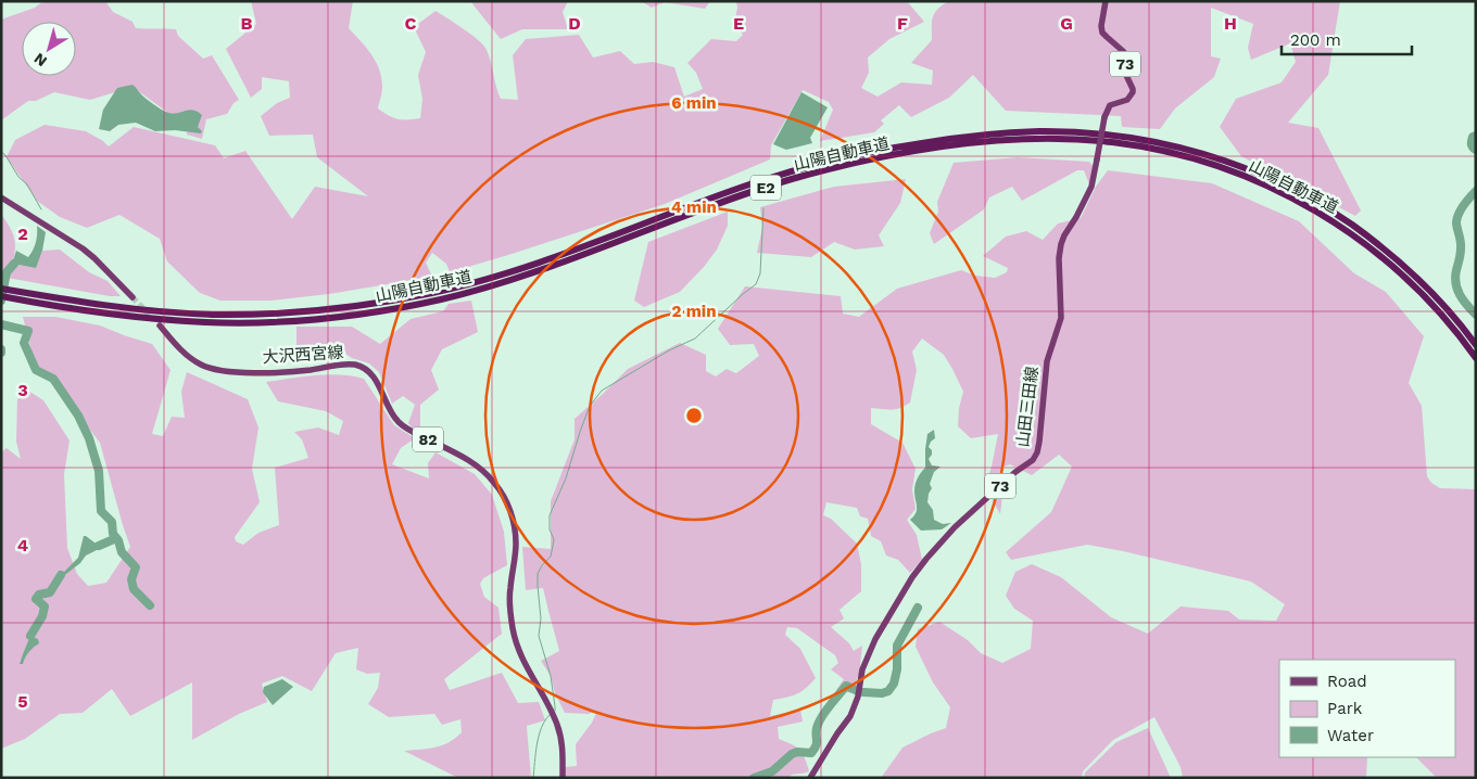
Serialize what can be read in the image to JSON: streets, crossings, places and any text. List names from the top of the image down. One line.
{"streets":{"highway":["山陽自動車道","E2"],"main road":["73","大沢西宮線","山田三田線","82"]},"legend":["Road","Park","Water"],"scale_bar":"200 m","north":"bottom left","grid":{"columns":["B","C","D","E","F","G","H"],"rows":["2","3","4","5"]},"rings":["6 min","4 min","2 min"]}
